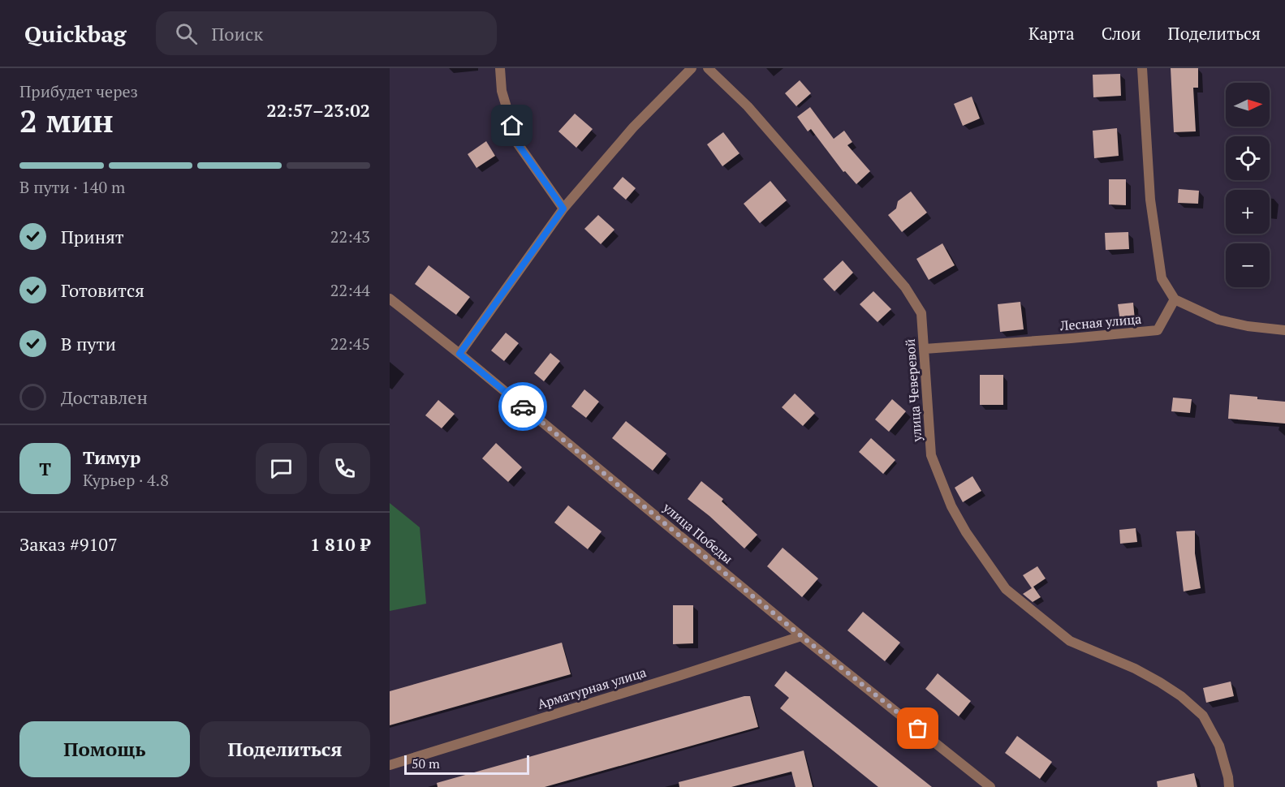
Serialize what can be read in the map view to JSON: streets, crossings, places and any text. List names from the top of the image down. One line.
{"streets":{"street":["Лесная улица","улица Чеверевой","улица Победы","Арматурная улица"]},"crossings":[["Лесная улица","улица Чеверевой"],["улица Победы","Арматурная улица"]],"scale_bar":"50 m","north":"right","page":{"header":"Quickbag","search":"Поиск","nav":["Карта","Слои","Поделиться"],"heading":["2 мин","Прибудет через","22:57–23:02"],"panel":["Тимур","Курьер · 4.8","Заказ #9107","1 810 ₽"],"map_buttons":["+","−"],"bar":"В пути · 140 m","list":[["Принят","22:43"],["Готовится","22:44"],["В пути","22:45"],"Доставлен"],"round":"Т","buttons":["Помощь","Поделиться"],"scale":"50 m"}}
